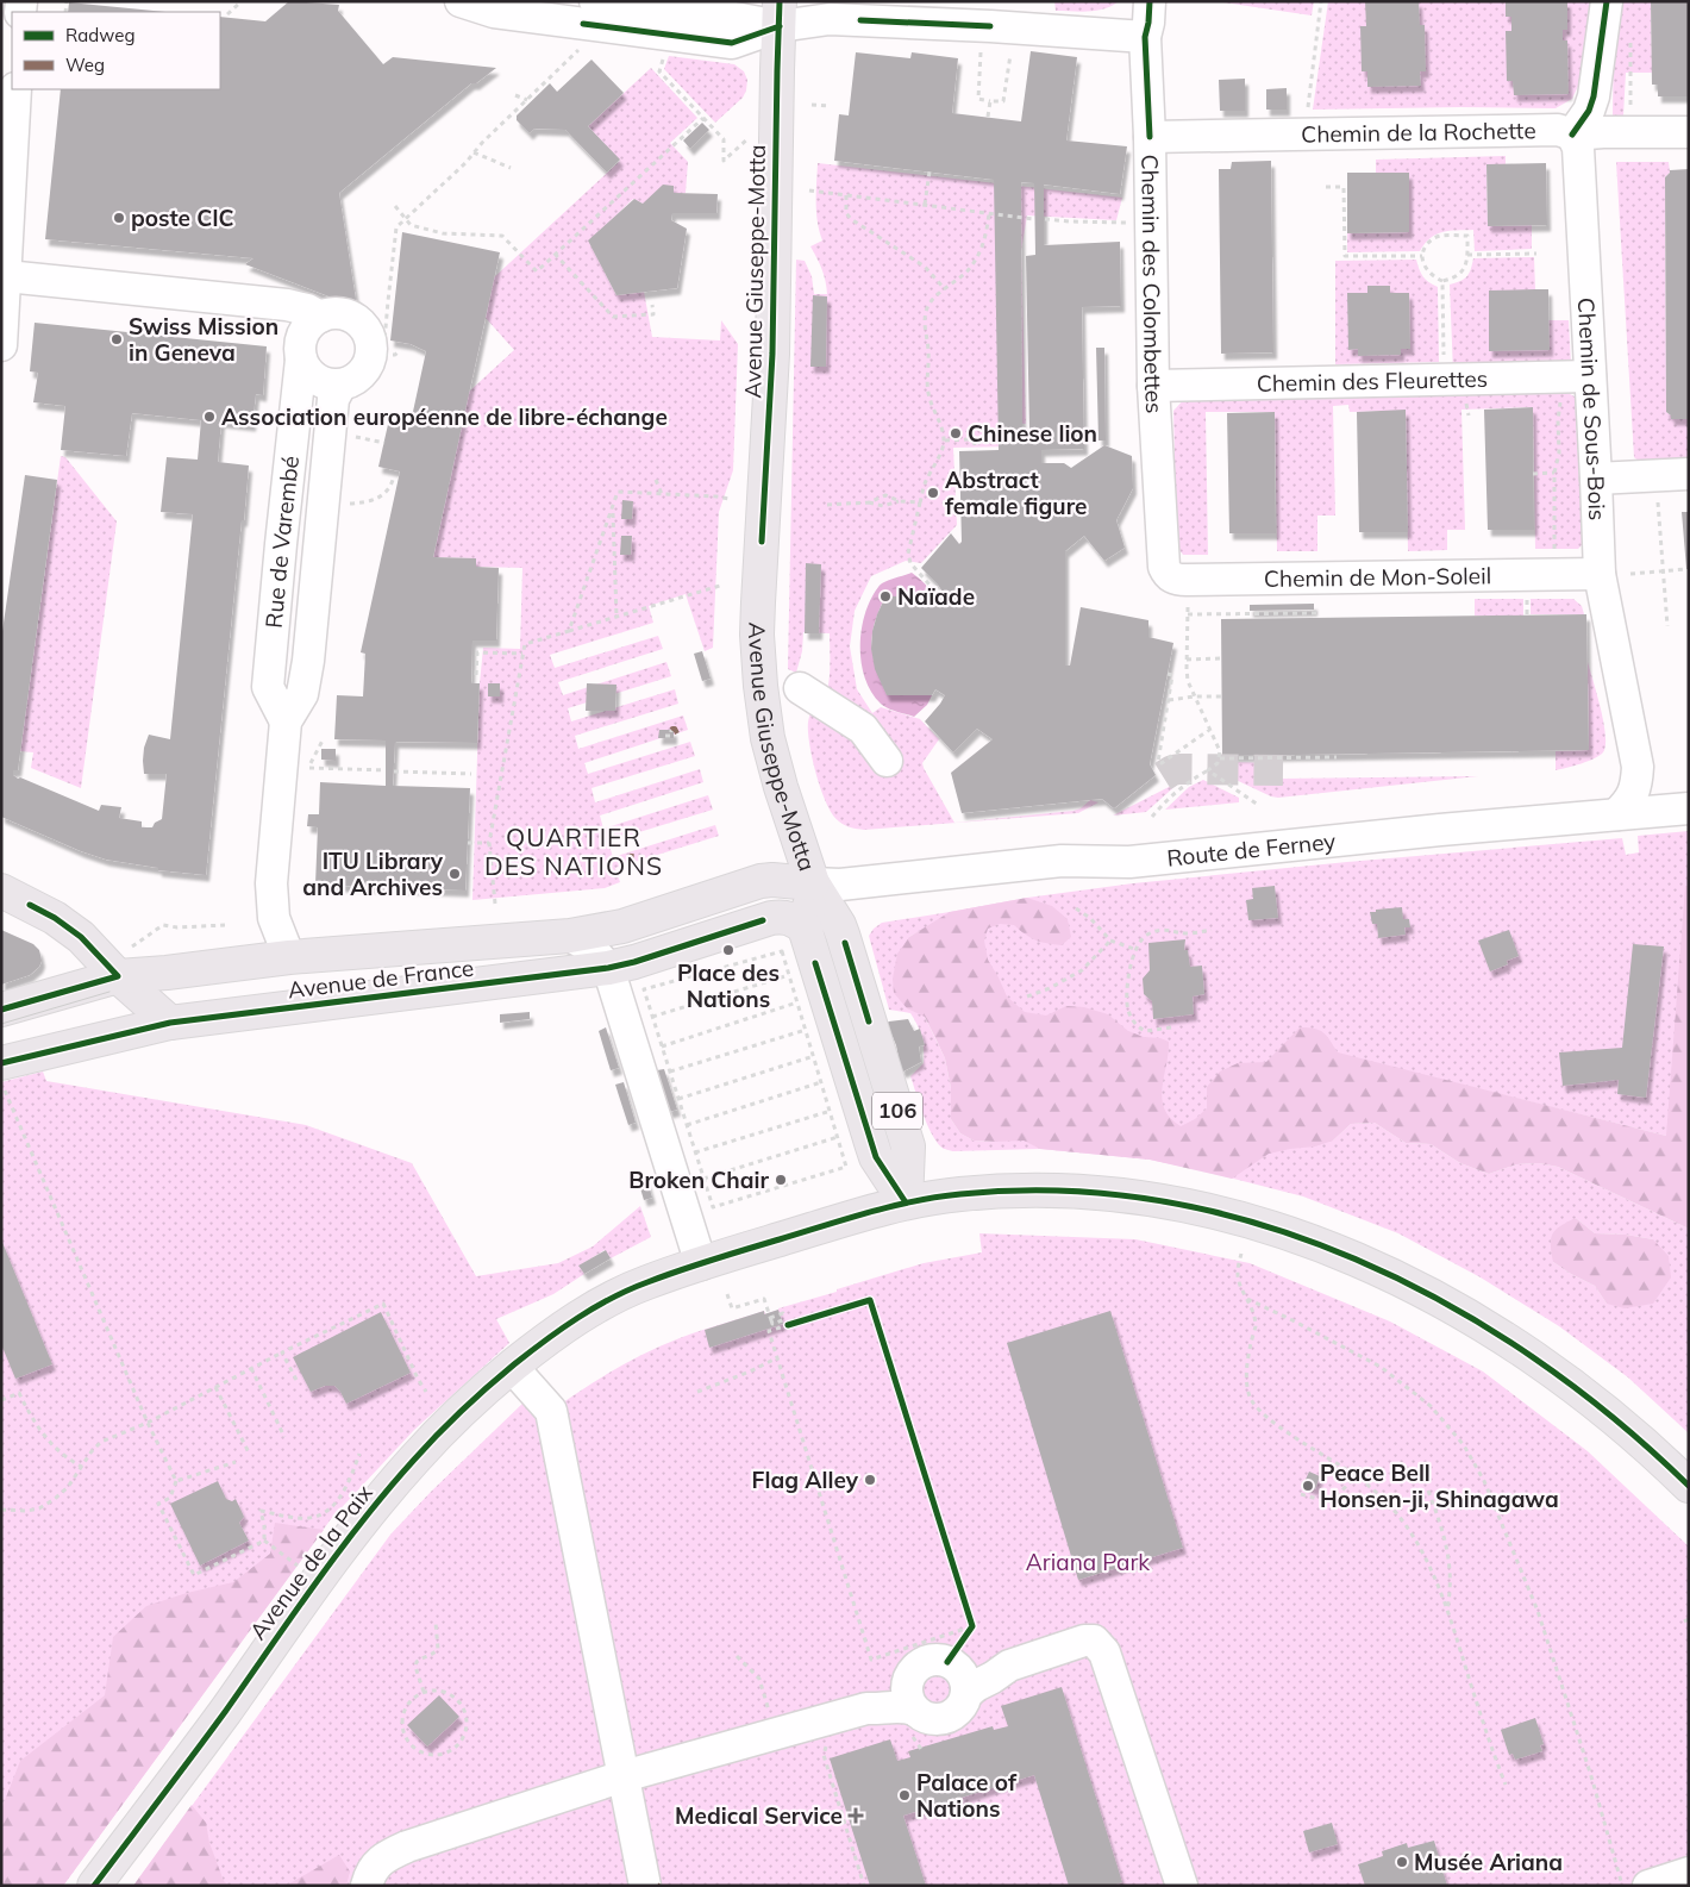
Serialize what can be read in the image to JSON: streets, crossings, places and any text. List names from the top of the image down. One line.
{"streets":{"main road":["Avenue Giuseppe-Motta","Avenue de France","106","Avenue de la Paix"],"street":["Chemin de la Rochette","Chemin des Colombettes","Chemin des Fleurettes","Chemin de Sous-Bois","Rue de Varembé","Chemin de Mon-Soleil","Route de Ferney"]},"crossings":[["Chemin de la Rochette","Chemin des Colombettes"],["Chemin de la Rochette","Chemin de Sous-Bois"],["Avenue Giuseppe-Motta","Route de Ferney"],["Avenue Giuseppe-Motta","Avenue de France"],["Avenue Giuseppe-Motta","106"],["Chemin des Colombettes","Chemin des Fleurettes"],["Chemin des Colombettes","Chemin de Mon-Soleil"],["Chemin des Fleurettes","Chemin de Sous-Bois"],["Chemin de Sous-Bois","Chemin de Mon-Soleil"],["Chemin de Sous-Bois","Route de Ferney"],["Rue de Varembé","Avenue de France"],["Route de Ferney","Avenue de France"],["Route de Ferney","106"],["Avenue de France","106"]],"districts":["QUARTIER DES NATIONS"],"parks":["Ariana Park"],"places":{"other":["poste CIC","Swiss Mission in Geneva","Association européenne de libre-échange","Chinese lion","Abstract female figure","Naïade","ITU Library and Archives","Place des Nations","Broken Chair","Flag Alley","Peace Bell Honsen-ji, Shinagawa","Palace of Nations","Musée Ariana"],"health":["Medical Service"]},"legend":["Radweg","Weg"]}
